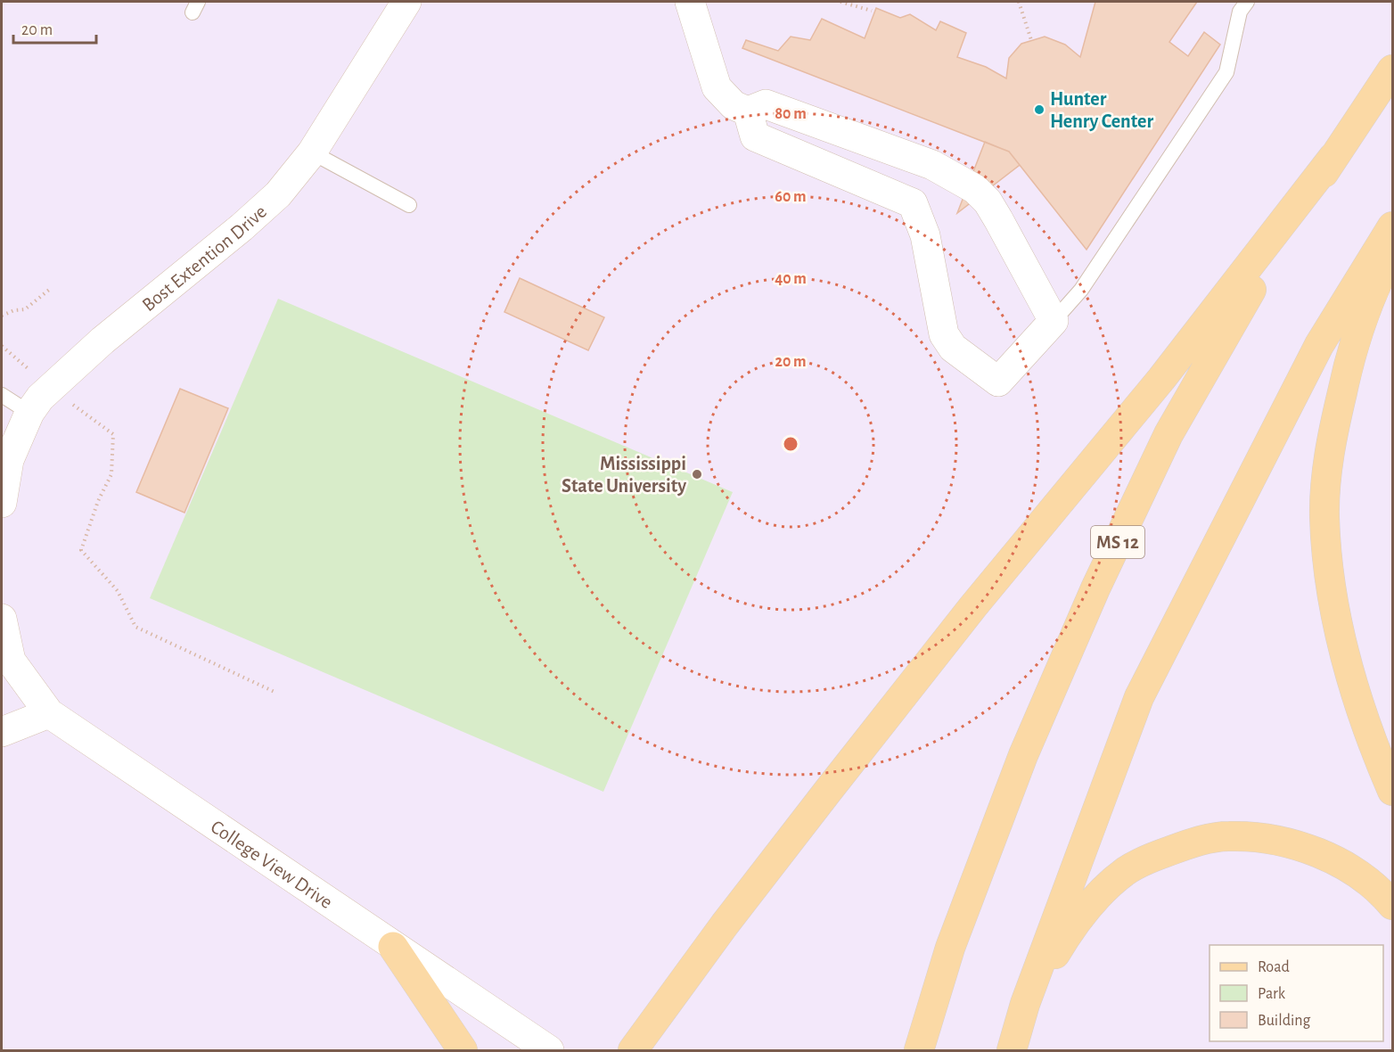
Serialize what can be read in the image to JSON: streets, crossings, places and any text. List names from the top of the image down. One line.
{"streets":{"main road":["MS 12"],"street":["Bost Extention Drive","College View Drive"]},"places":["Hunter Henry Center","Mississippi State University"],"legend":["Road","Park","Building"],"scale_bar":"20 m","rings":["80 m","60 m","40 m","20 m"]}
